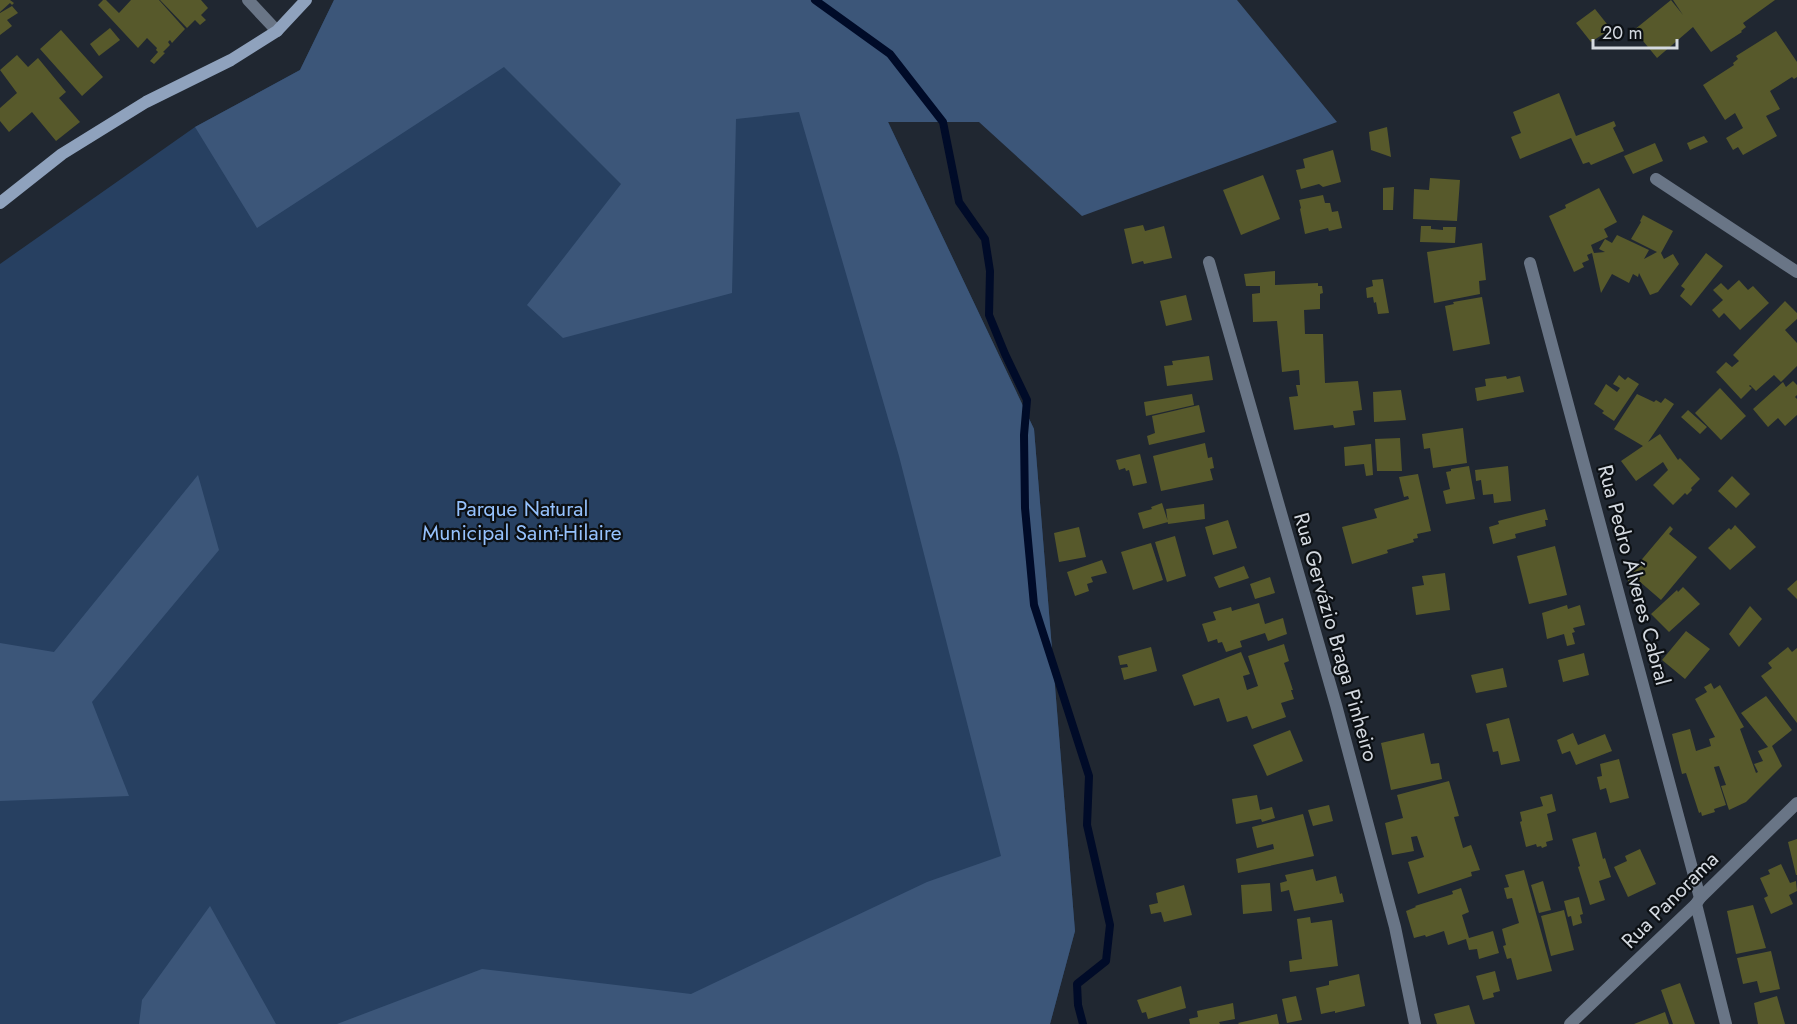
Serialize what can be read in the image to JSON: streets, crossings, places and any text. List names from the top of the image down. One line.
{"streets":{"street":["Rua Pedro Álveres Cabral","Rua Gervázio Braga Pinheiro","Rua Panorama"]},"crossings":[["Rua Pedro Álveres Cabral","Rua Panorama"]],"parks":["Parque Natural Municipal Saint-Hilaire"],"scale_bar":"20 m"}
